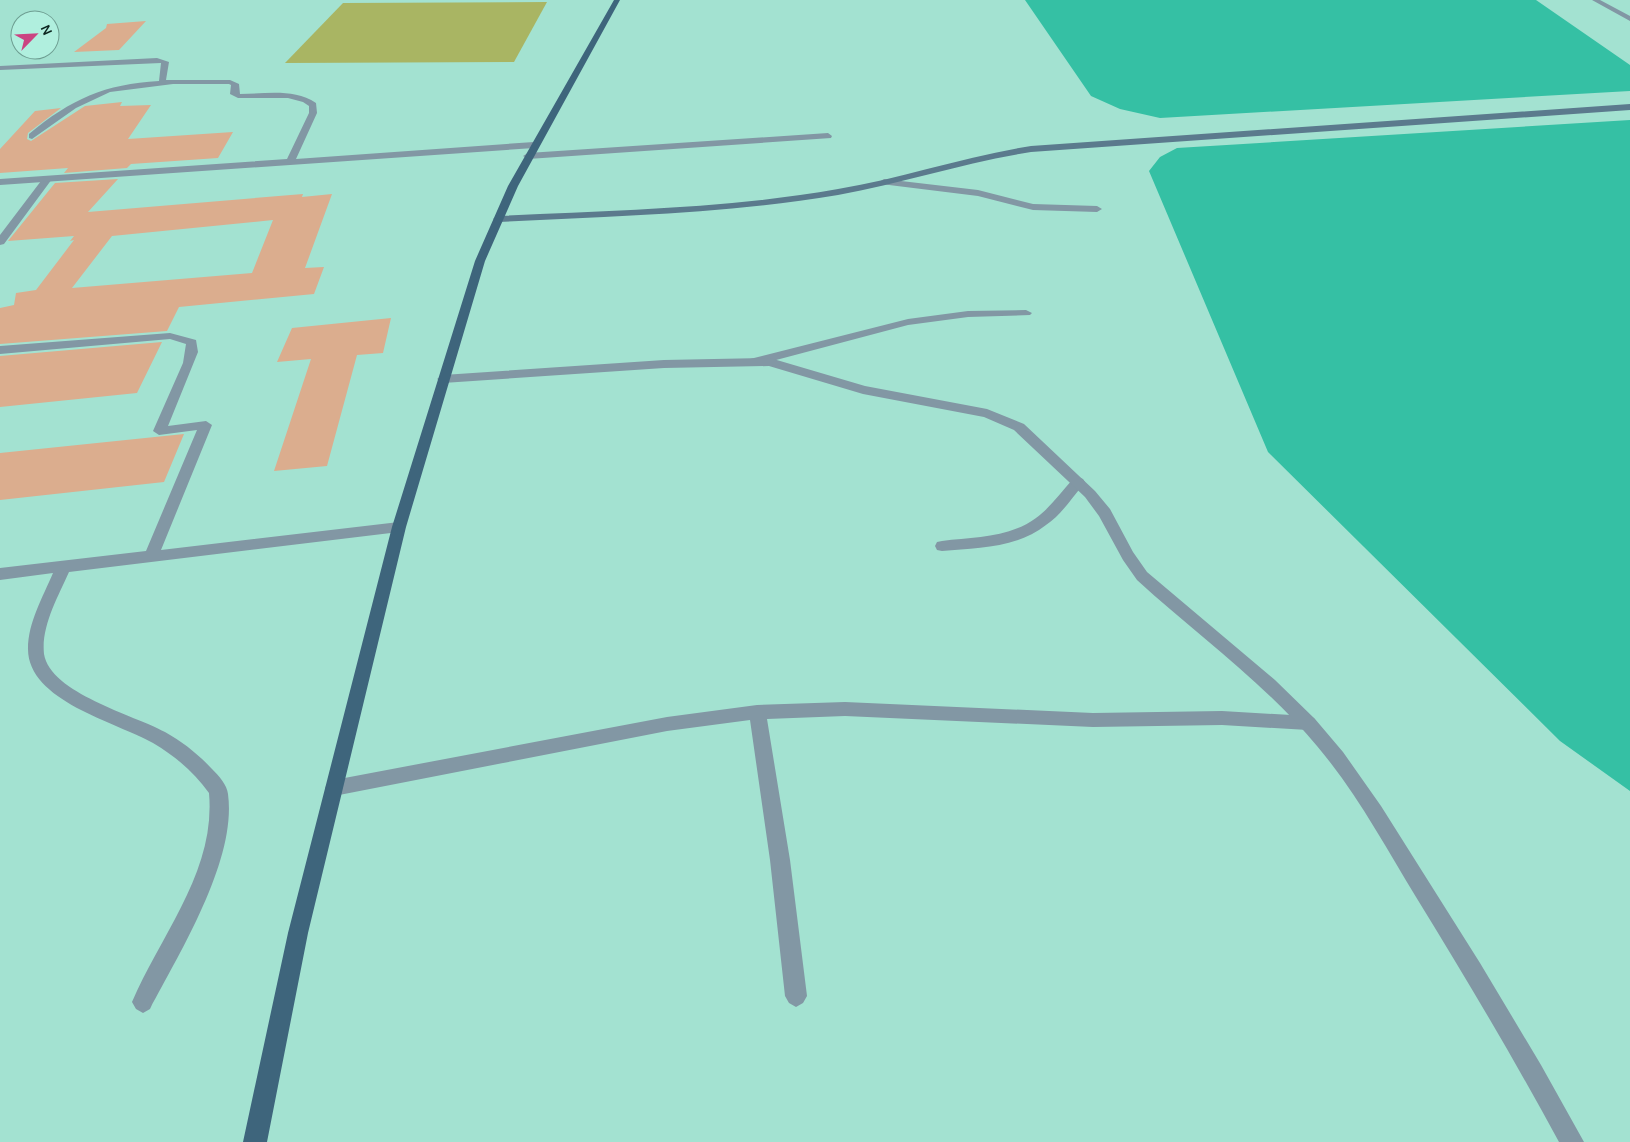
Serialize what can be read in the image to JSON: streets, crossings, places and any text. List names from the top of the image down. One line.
{"north":"top right"}
